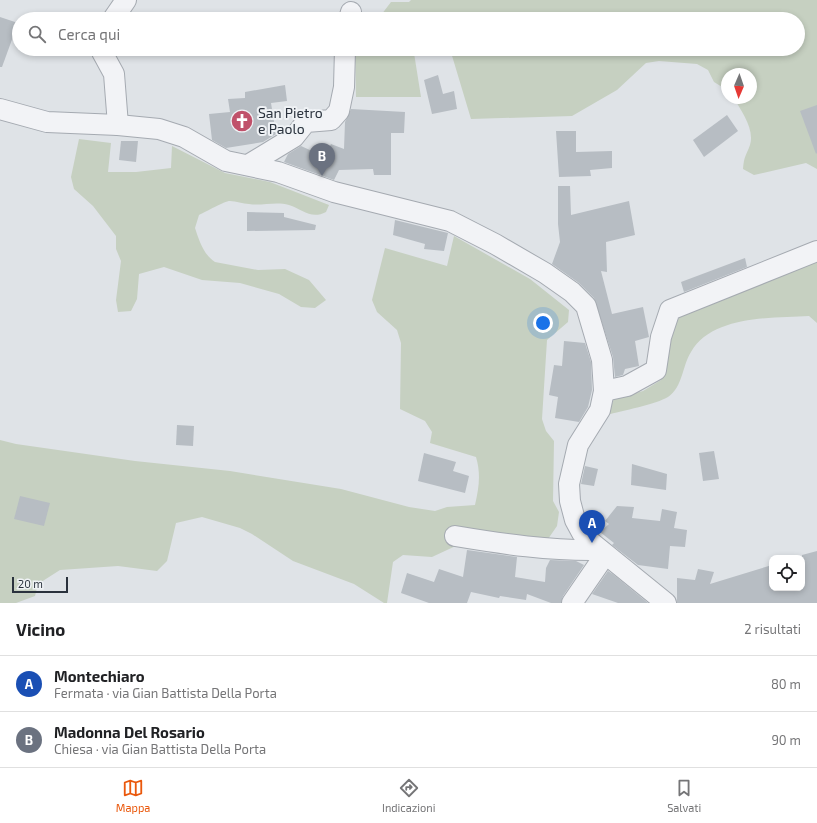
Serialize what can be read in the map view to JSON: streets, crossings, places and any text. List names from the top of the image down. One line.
{"places":{"church":["San Pietro e Paolo"]},"scale_bar":"20 m","north":"bottom","page":{"search":"Cerca qui","pins":["B","A"],"scale":"20 m","heading":["Vicino","2 risultati"],"list":[{"mark":"A","name":"Montechiaro","note":"Fermata · via Gian Battista Della Porta","value":"80 m"},{"mark":"B","name":"Madonna Del Rosario","note":"Chiesa · via Gian Battista Della Porta","value":"90 m"}],"nav":["Mappa","Indicazioni","Salvati"]}}
